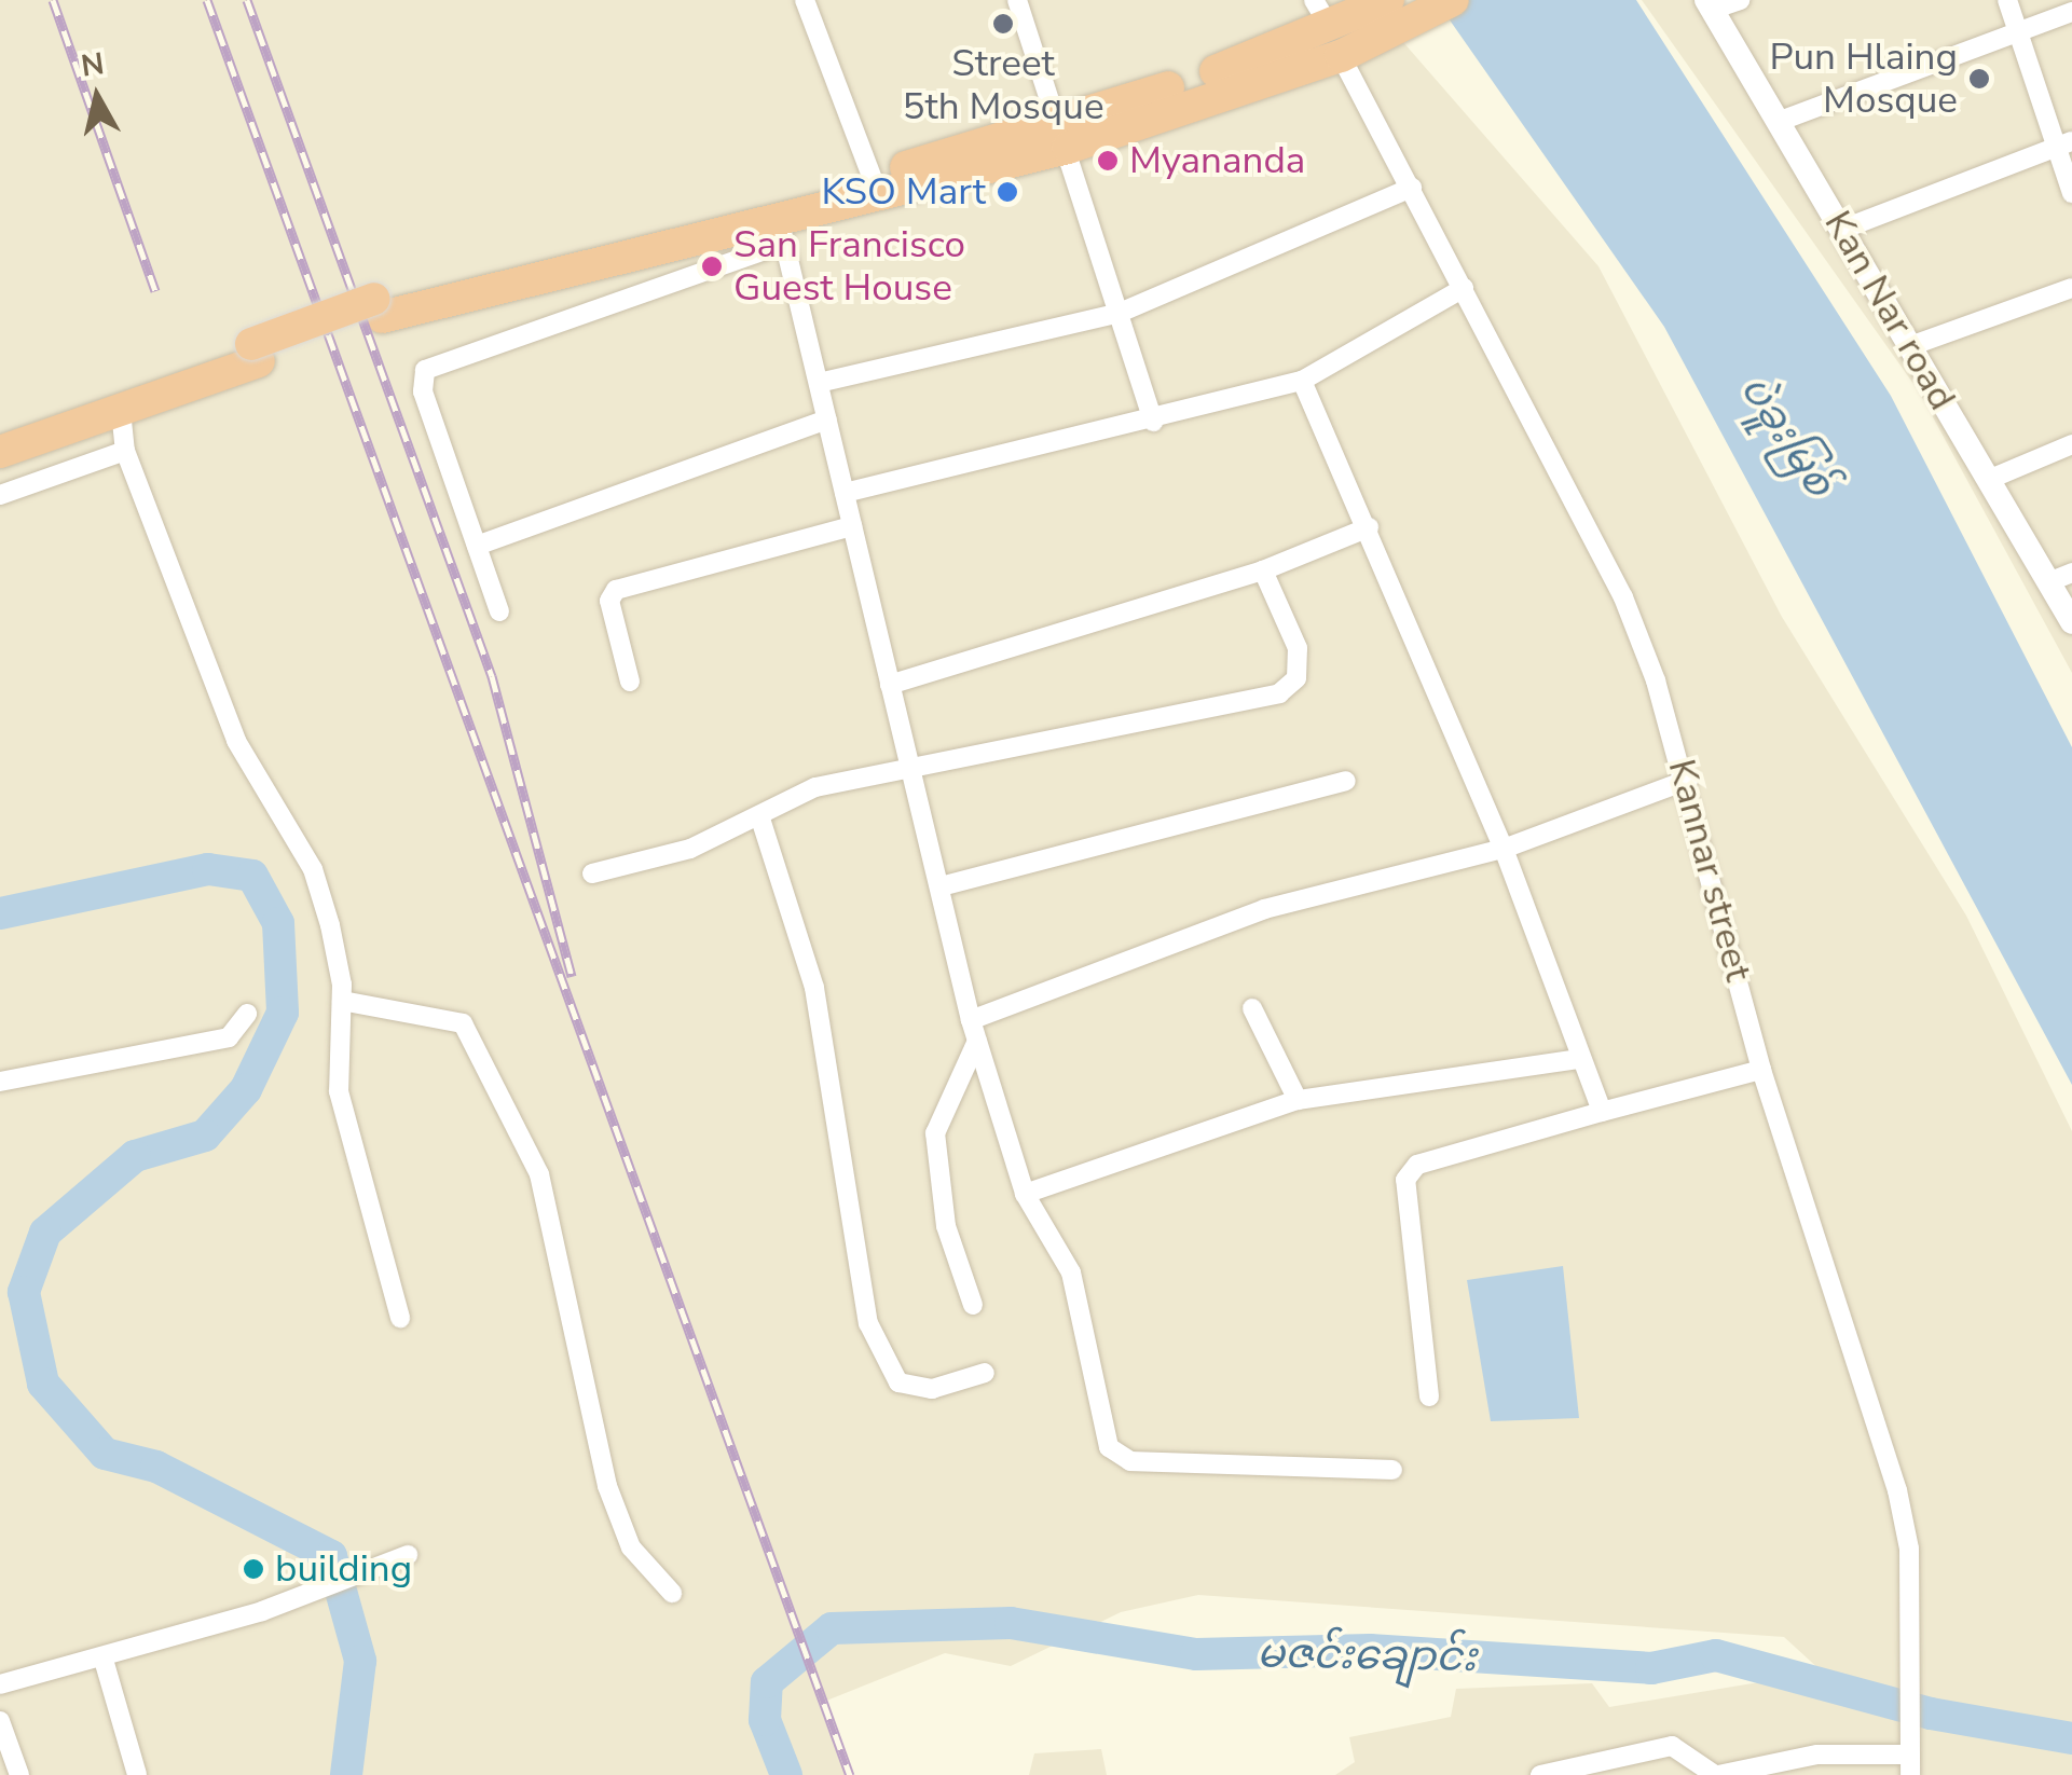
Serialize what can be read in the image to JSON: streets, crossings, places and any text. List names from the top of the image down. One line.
{"streets":{"street":["Kan Nar road","Kannar street"]},"water":["ပဲခူးမြစ်","မဇင်းချောင်း"],"places":["Street 5th Mosque","Pun Hlaing Mosque","Myananda","KSO Mart","San Francisco Guest House","building"],"north":"top"}
